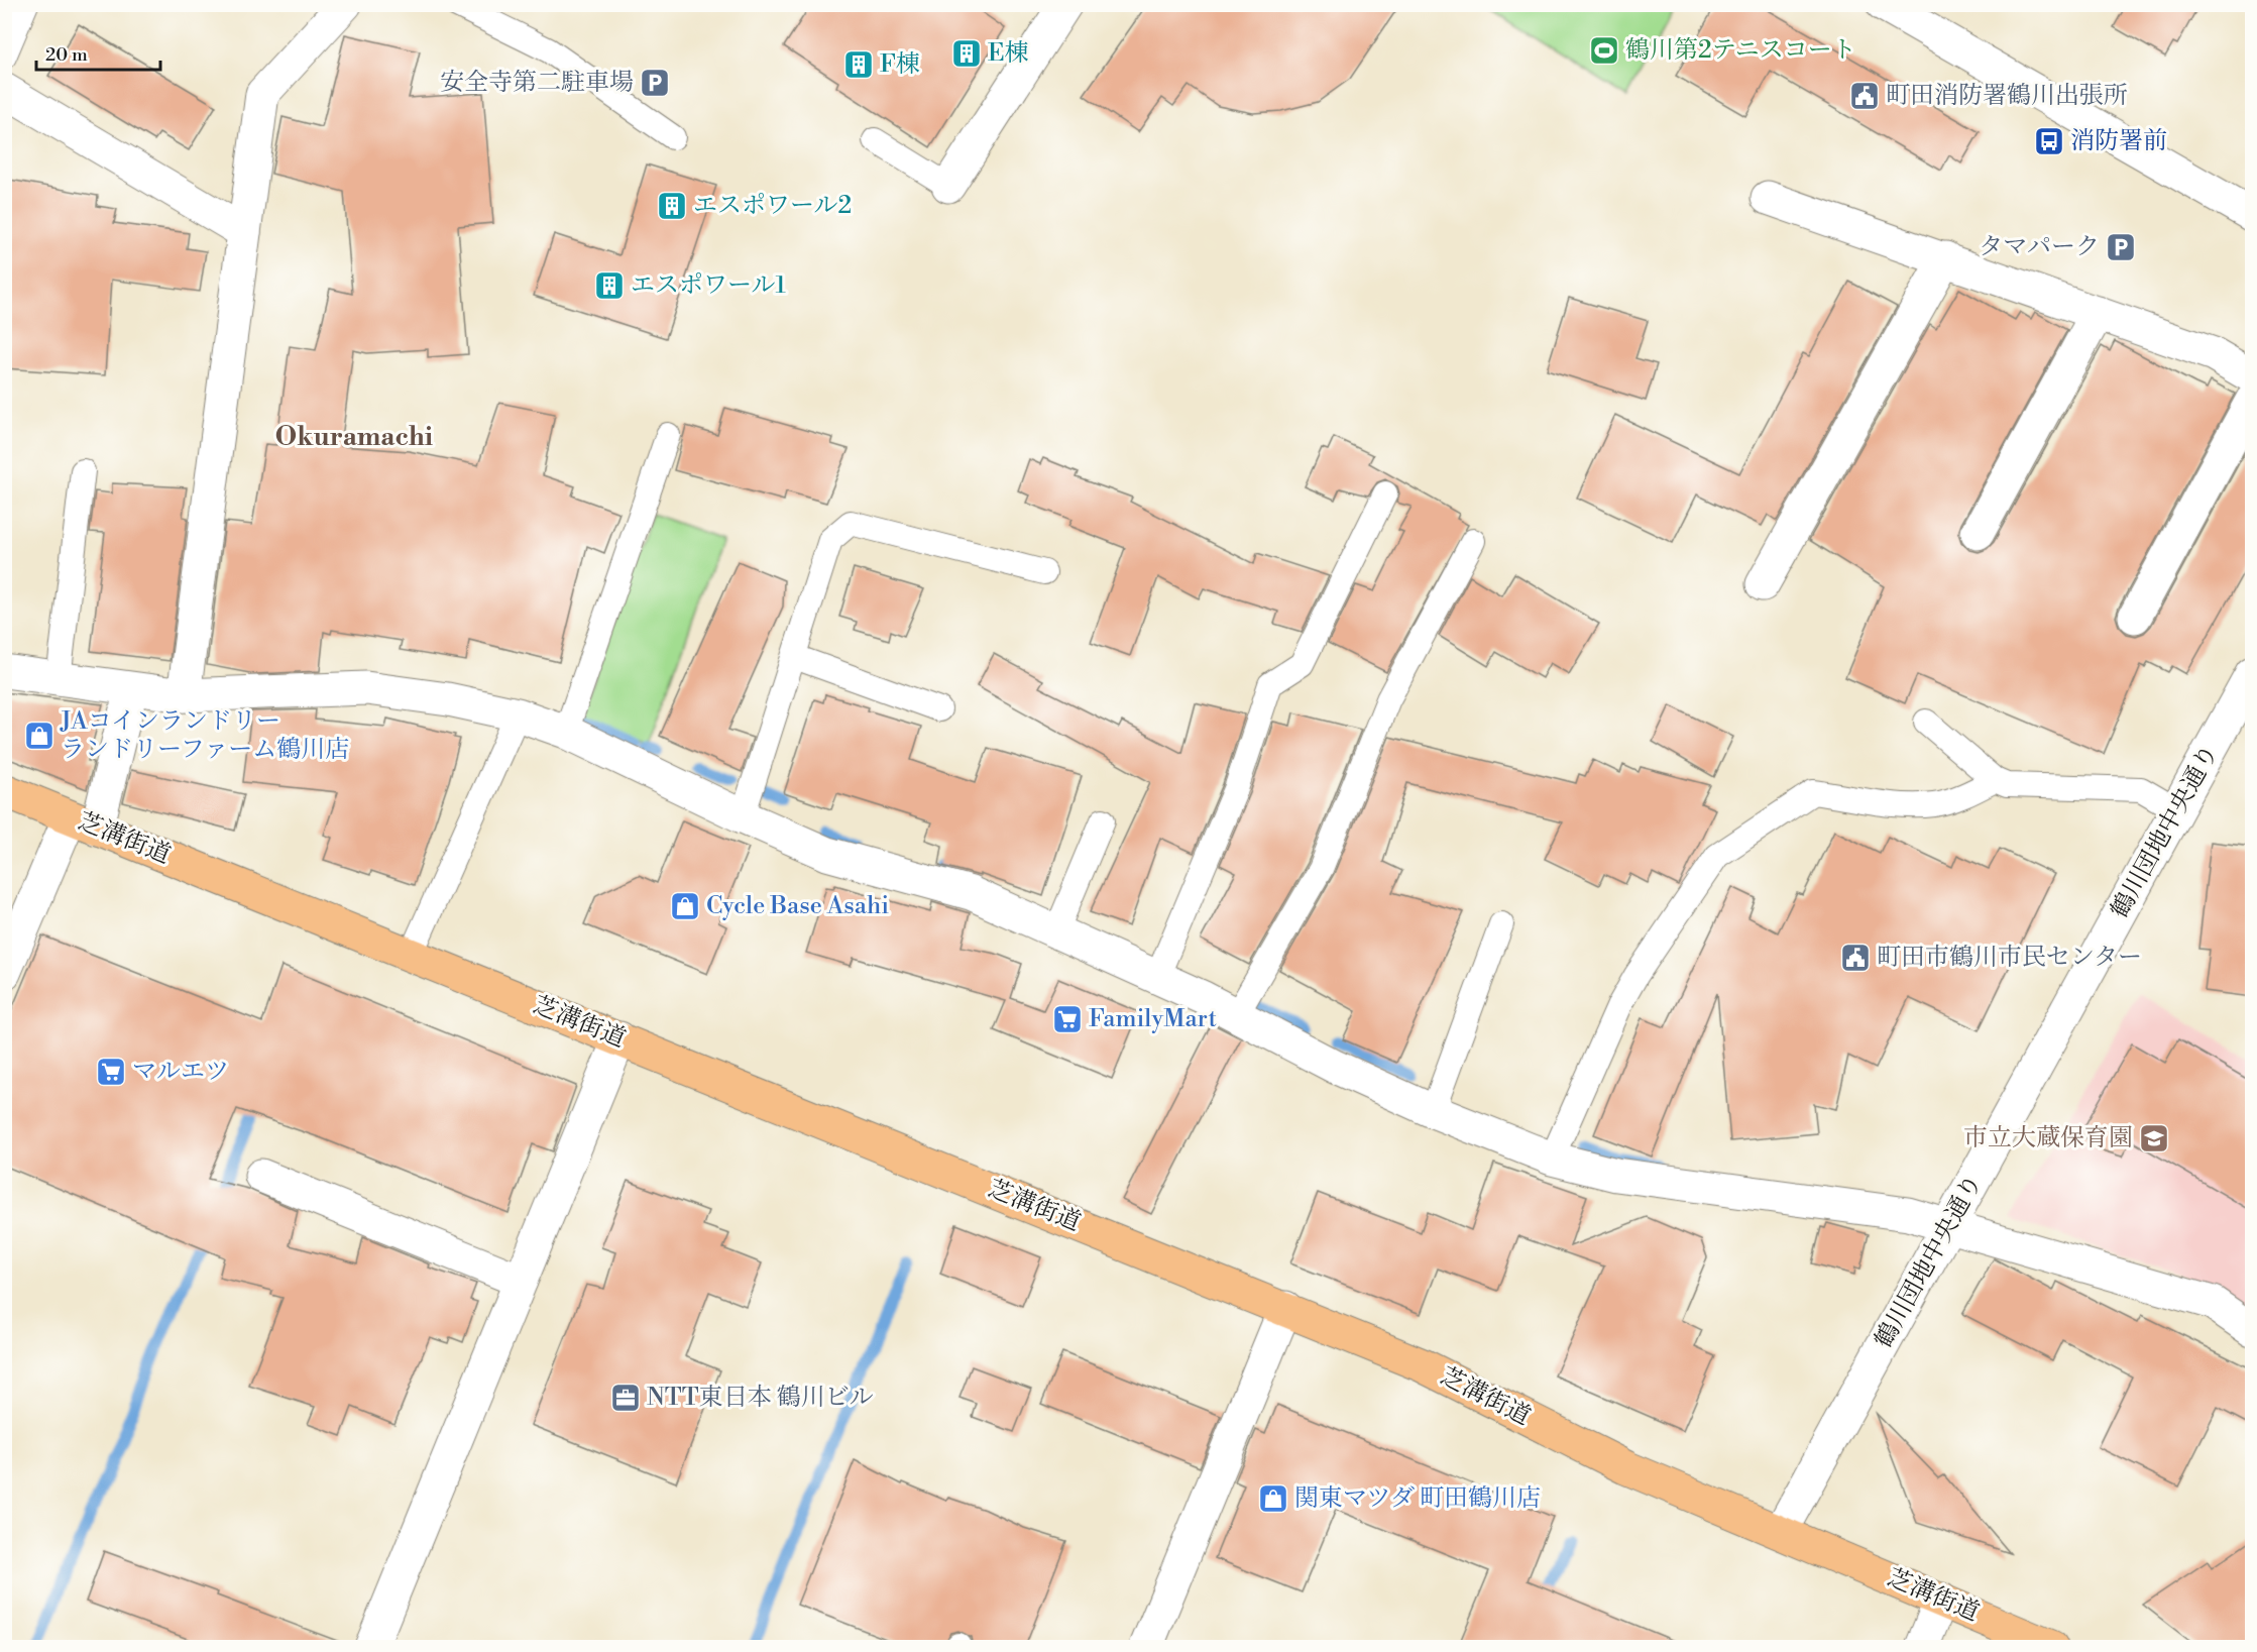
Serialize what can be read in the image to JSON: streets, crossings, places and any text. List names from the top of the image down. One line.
{"streets":{"main road":["芝溝街道"],"street":["鶴川団地中央通り"]},"crossings":[["鶴川団地中央通り","芝溝街道"]],"districts":["Okuramachi"],"places":{"sports":["鶴川第2テニスコート"],"building":["E棟","F棟","エスポワール2","エスポワール1"],"parking":["安全寺第二駐車場","タマパーク"],"public building":["町田消防署鶴川出張所","町田市鶴川市民センター"],"bus stop":["消防署前"],"shop":["JAコインランドリー ランドリーファーム鶴川店","Cycle Base Asahi","関東マツダ 町田鶴川店"],"supermarket":["FamilyMart","マルエツ"],"school or university":["市立大蔵保育園"],"office":["NTT東日本 鶴川ビル"]},"scale_bar":"20 m"}
